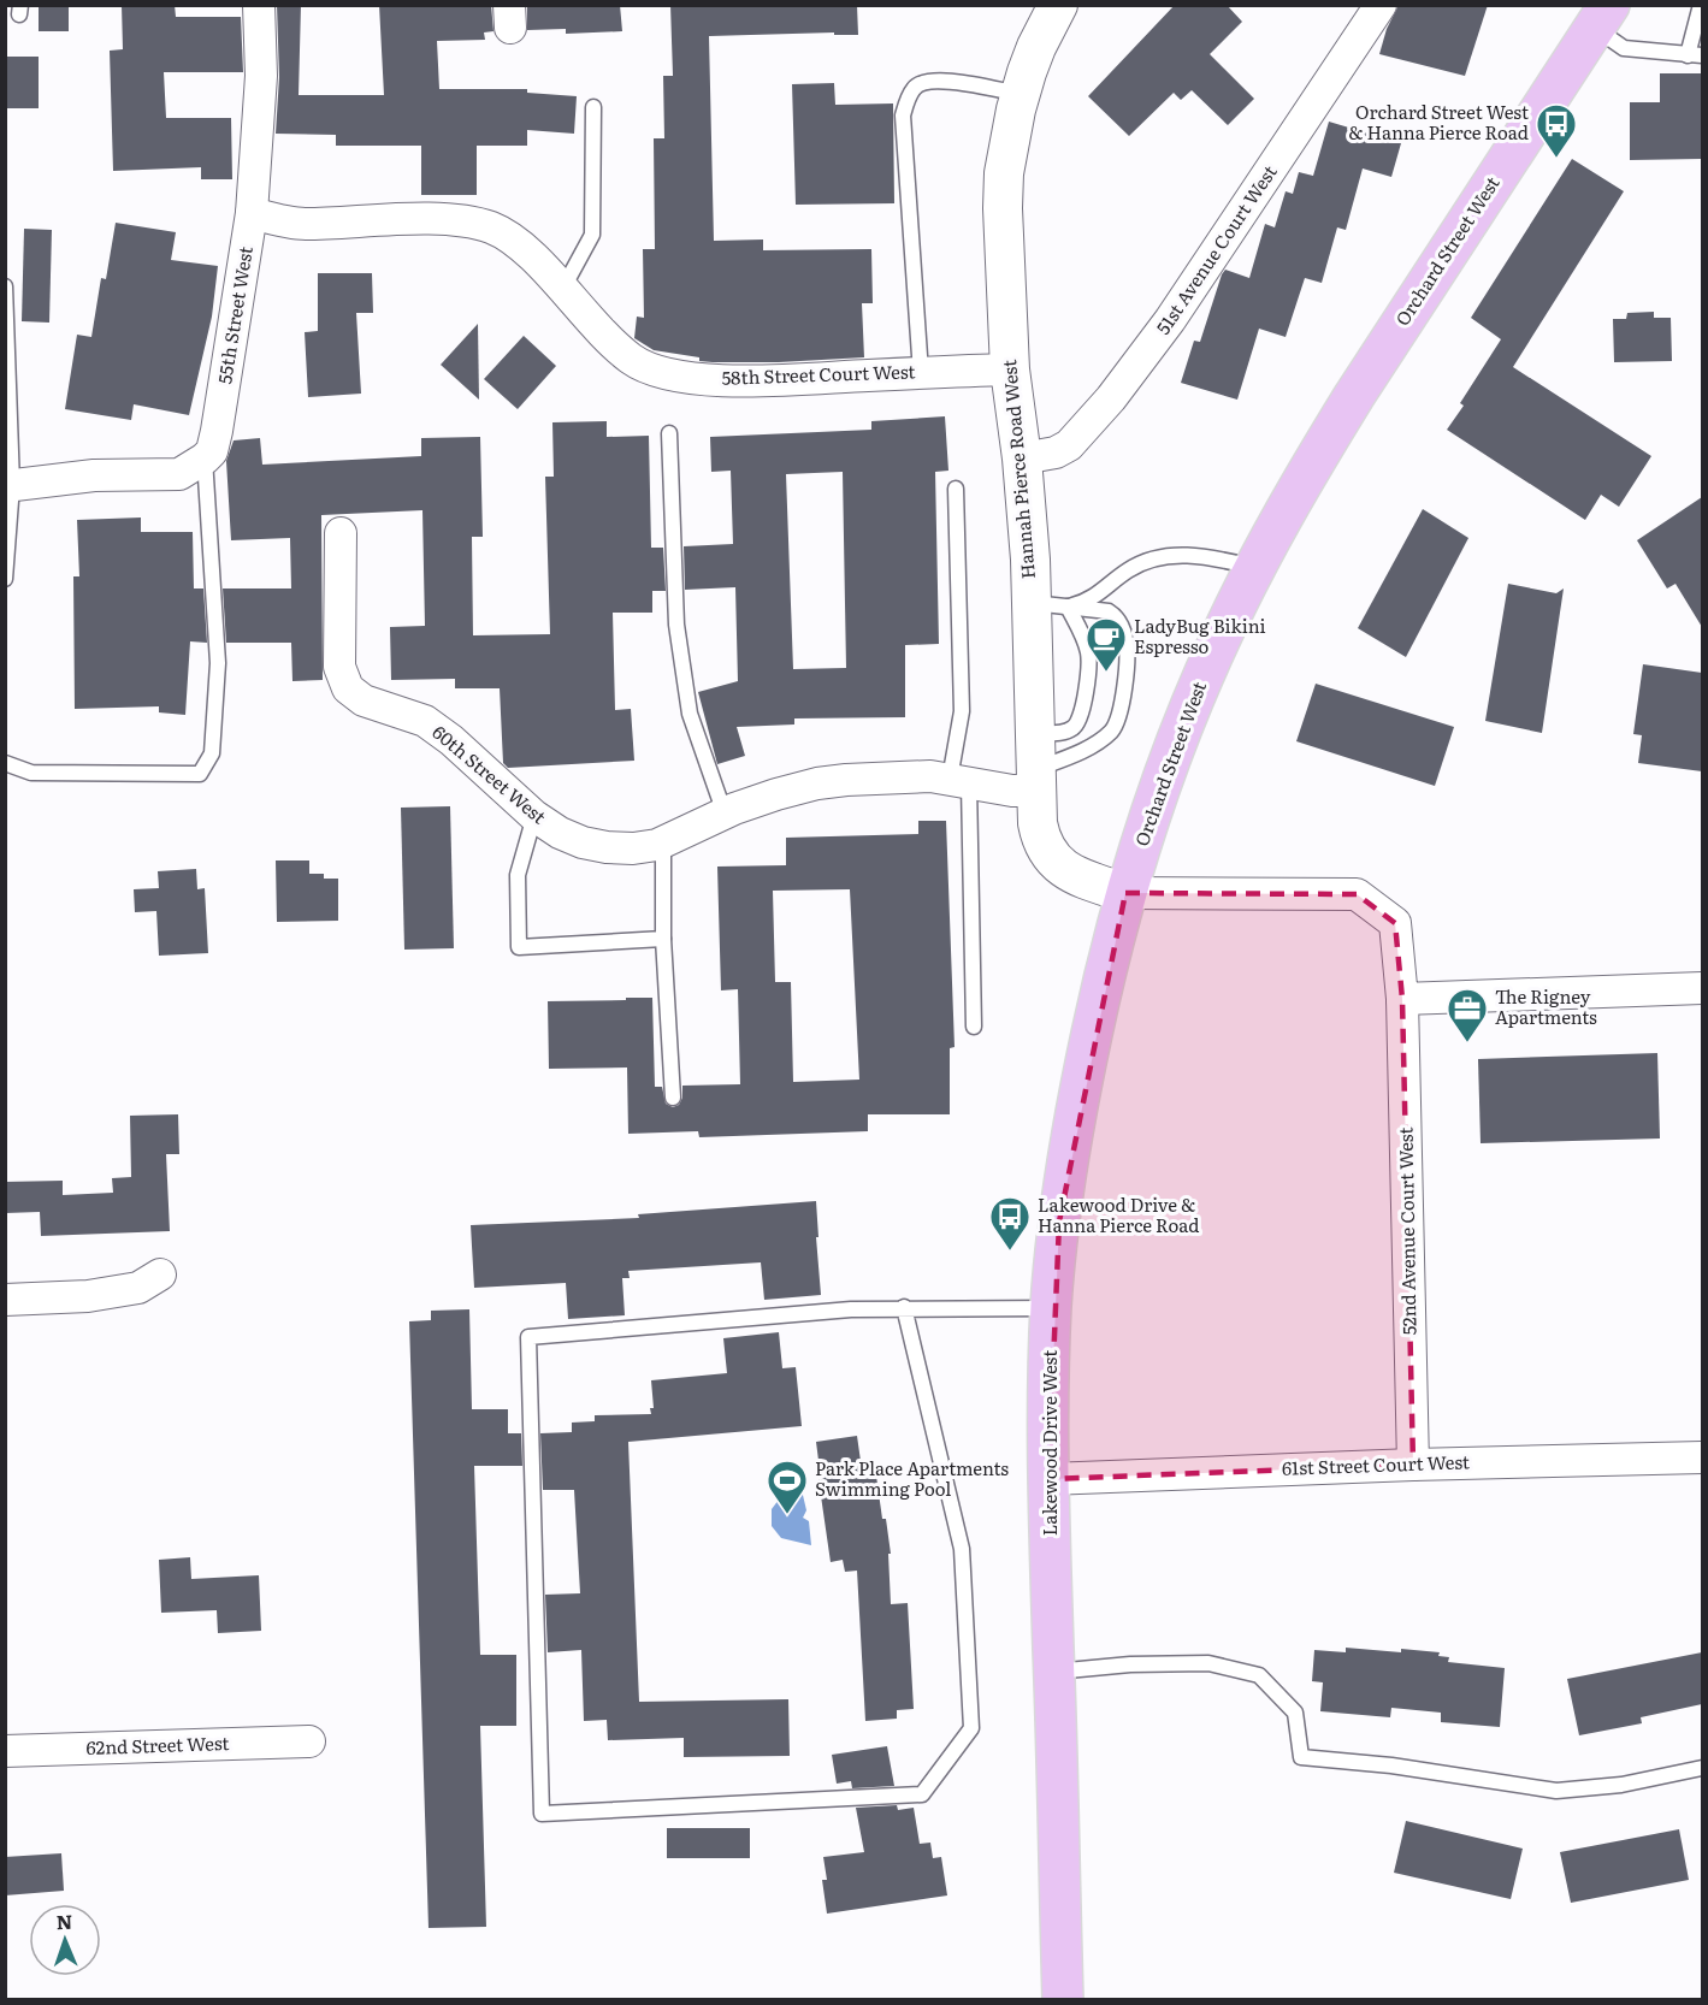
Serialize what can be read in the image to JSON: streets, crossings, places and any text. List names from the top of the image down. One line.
{"streets":{"main road":["Orchard Street West","Lakewood Drive West"],"street":["51st Avenue Court West","55th Street West","58th Street Court West","Hannah Pierce Road West","60th Street West","52nd Avenue Court West","61st Street Court West","62nd Street West"]},"crossings":[["51st Avenue Court West","Hannah Pierce Road West"],["Orchard Street West","Hannah Pierce Road West"],["Orchard Street West","Lakewood Drive West"],["55th Street West","58th Street Court West"],["58th Street Court West","Hannah Pierce Road West"],["Hannah Pierce Road West","60th Street West"],["Hannah Pierce Road West","Lakewood Drive West"],["52nd Avenue Court West","61st Street Court West"],["Lakewood Drive West","61st Street Court West"]],"places":{"bus stop":["Orchard Street West & Hanna Pierce Road","Lakewood Drive & Hanna Pierce Road"],"cafe":["LadyBug Bikini Espresso"],"office":["The Rigney Apartments"],"sports":["Park Place Apartments Swimming Pool"]},"north":"top"}
